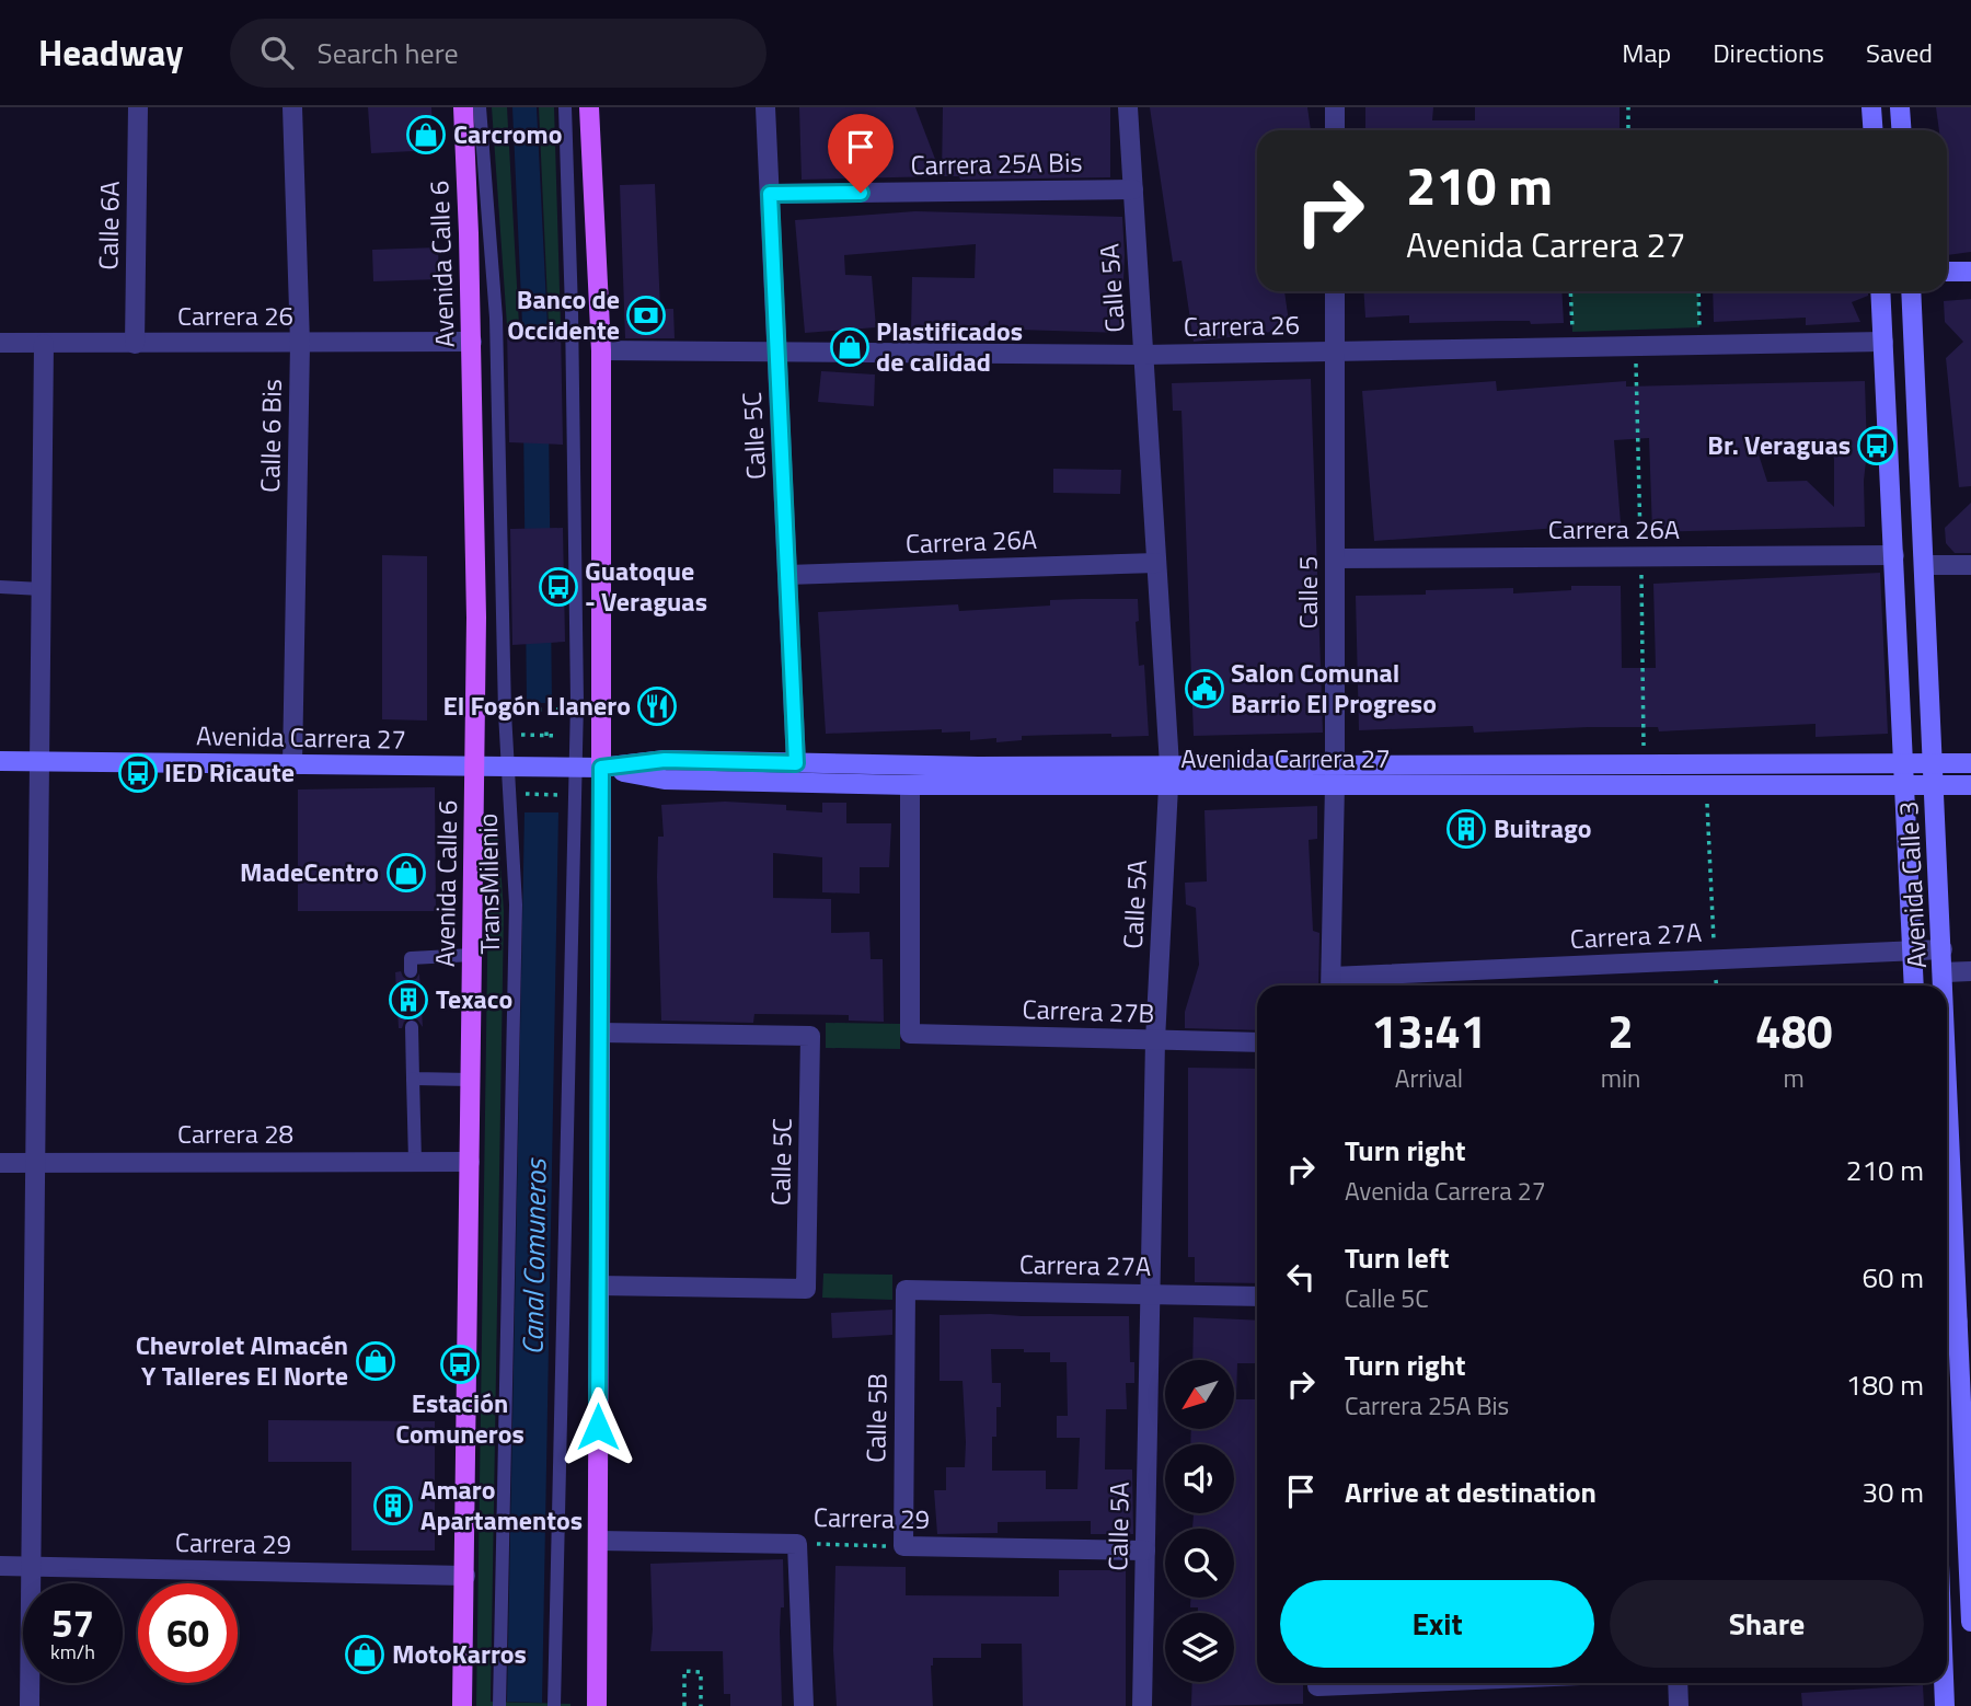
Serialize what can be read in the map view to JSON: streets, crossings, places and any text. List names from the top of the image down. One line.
{"streets":{"main road":["Avenida Calle 6","Avenida Carrera 27","Avenida Calle 3"],"street":["Carrera 25A Bis","Calle 6A","Calle 5A","Carrera 26","Calle 6 Bis","Calle 5C","Carrera 26A","Calle 5","Carrera 27A","Carrera 27B","Carrera 28","Calle 5B","Carrera 29"],"lane":["TransMilenio"]},"crossings":[["Carrera 25A Bis","Calle 5A"],["Carrera 25A Bis","Calle 5C"],["Calle 6A","Carrera 26"],["Avenida Calle 6","Carrera 26"],["Avenida Calle 6","Avenida Carrera 27"],["Avenida Calle 6","Carrera 28"],["Avenida Calle 6","Carrera 29"],["Calle 5A","Carrera 26"],["Calle 5A","Carrera 26A"],["Calle 5A","Avenida Carrera 27"],["Calle 5A","Carrera 27A"],["Calle 5A","Carrera 27B"],["Calle 5A","Carrera 29"],["Carrera 26","Calle 6 Bis"],["Carrera 26","Calle 5C"],["Carrera 26","Calle 5"],["Carrera 26","Avenida Calle 3"],["Calle 6 Bis","Avenida Carrera 27"],["Calle 5C","Carrera 26A"],["Calle 5C","Avenida Carrera 27"],["Carrera 26A","Calle 5"],["Carrera 26A","Avenida Calle 3"],["Calle 5","Avenida Carrera 27"],["Calle 5","Carrera 27A"],["Avenida Carrera 27","TransMilenio"],["Avenida Carrera 27","Avenida Calle 3"],["Avenida Carrera 27","Carrera 27B"],["Avenida Calle 3","Carrera 27A"],["Carrera 27A","Calle 5B"],["Calle 5B","Carrera 29"]],"water":["Canal Comuneros"],"places":{"shop":["Carcromo","Plastificados de calidad","MadeCentro","Chevrolet Almacén Y Talleres El Norte","MotoKarros"],"bank":["Banco de Occidente"],"bus stop":["Br. Veraguas","Guatoque - Veraguas","IED Ricaute","Estación Comuneros"],"public building":["Salon Comunal Barrio El Progreso"],"restaurant":["El Fogón Llanero"],"building":["Buitrago","Texaco","Amaro Apartamentos"]},"north":"bottom left","page":{"header":"Headway","search":"Search here","nav":["Map","Directions","Saved"],"turn":["210 m","Avenida Carrera 27"],"eta":["13:41","Arrival","2","min","480","m"],"list":[{"name":"Turn right","note":"Avenida Carrera 27","value":"210 m"},{"name":"Turn left","note":"Calle 5C","value":"60 m"},{"name":"Turn right","note":"Carrera 25A Bis","value":"180 m"},{"name":"Arrive at destination","value":"30 m"}],"buttons":["Exit","Share"],"speed":"57 km/h","limit":"60"}}
